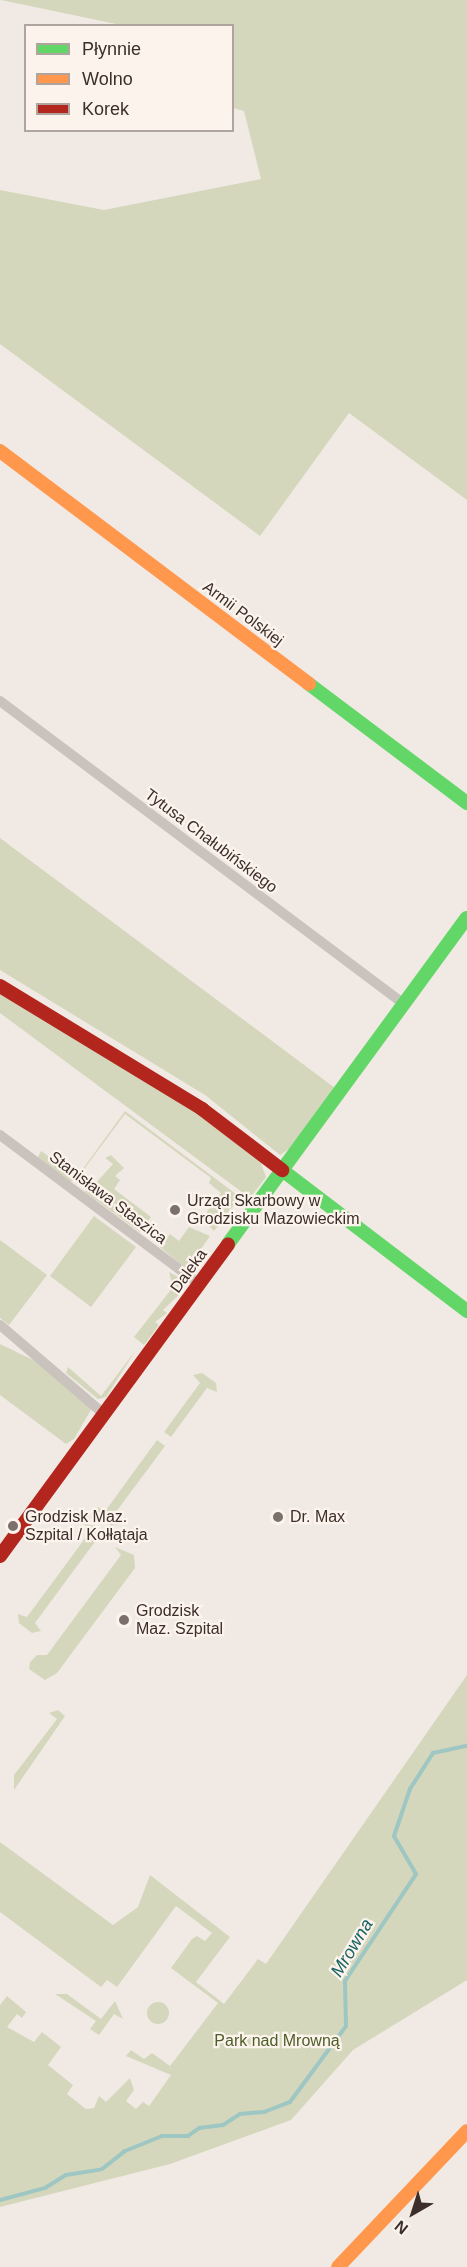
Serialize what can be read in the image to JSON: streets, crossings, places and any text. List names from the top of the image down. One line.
{"streets":{"street":["Armii Polskiej","Tytusa Chałubińskiego","Stanisława Staszica","Daleka"]},"crossings":[["Tytusa Chałubińskiego","Daleka"],["Stanisława Staszica","Daleka"]],"water":["Mrowna"],"parks":["Park nad Mrowną"],"places":["Urząd Skarbowy w Grodzisku Mazowieckim","Dr. Max","Grodzisk Maz. Szpital / Kołłątaja","Grodzisk Maz. Szpital"],"legend":["Płynnie","Wolno","Korek"],"north":"bottom left"}
